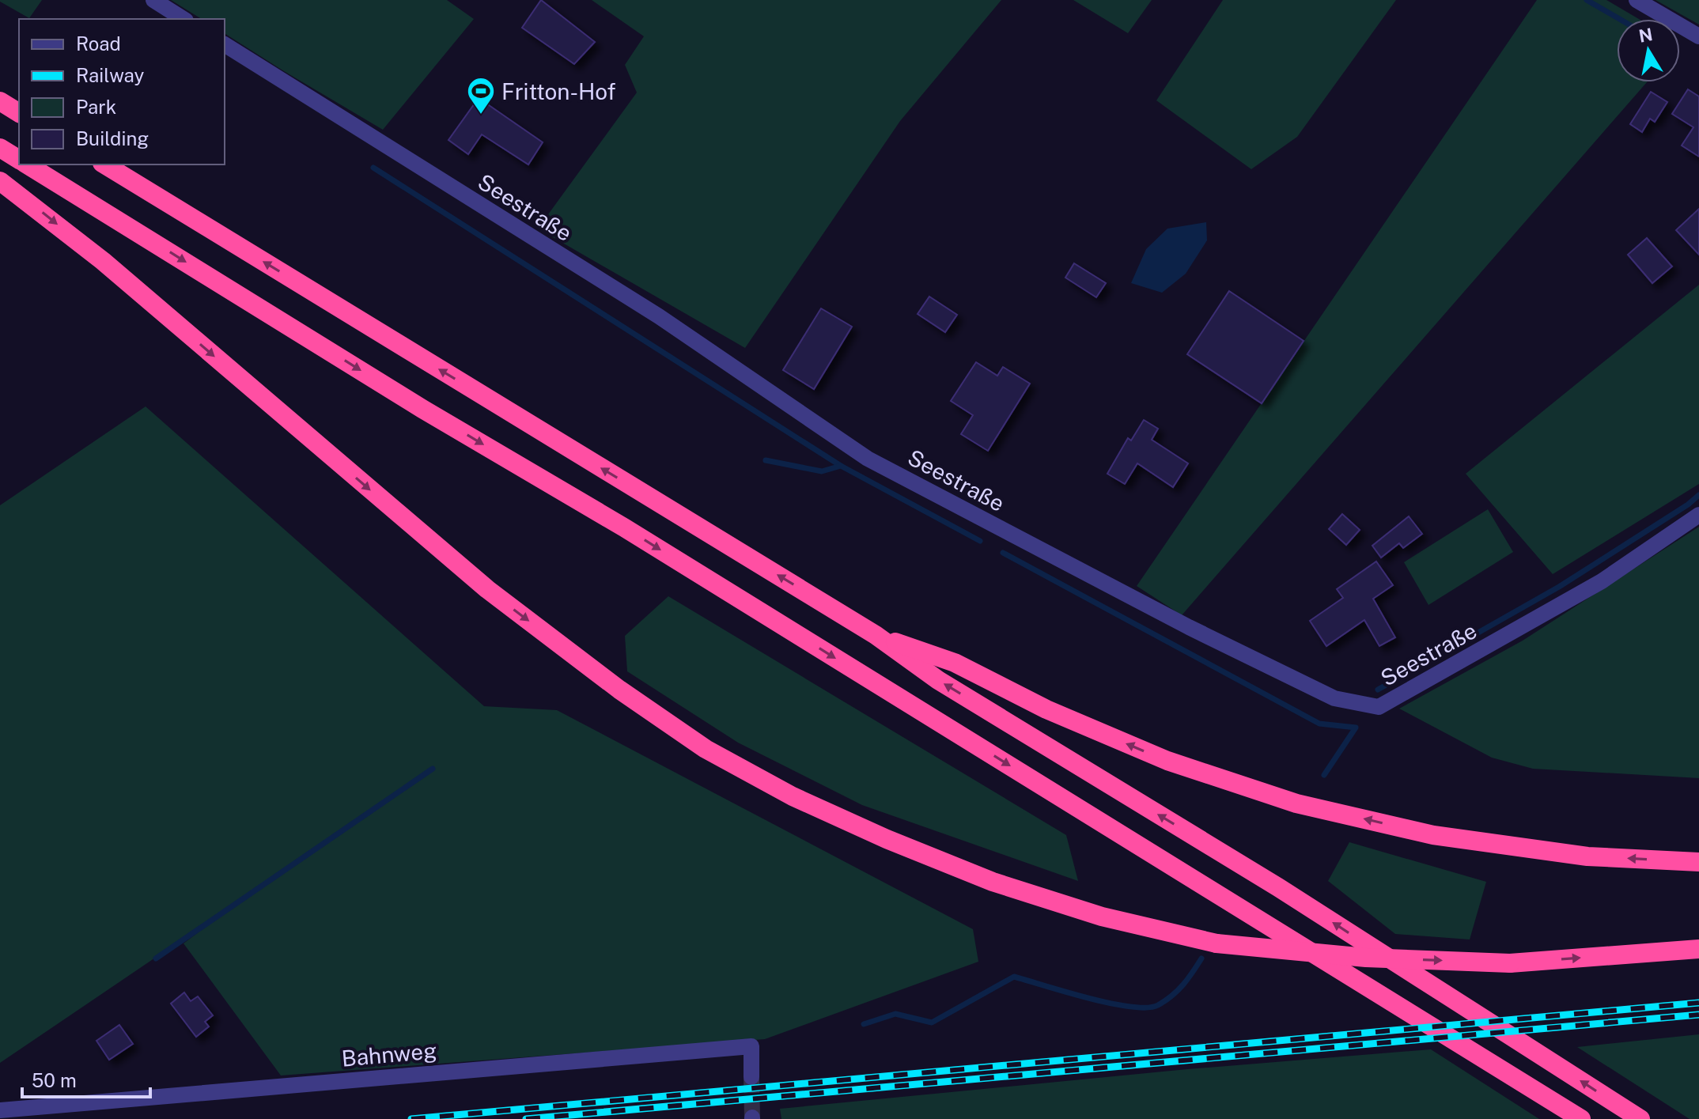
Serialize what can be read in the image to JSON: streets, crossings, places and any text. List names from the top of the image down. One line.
{"streets":{"street":["Seestraße","Bahnweg"]},"places":{"sports":["Fritton-Hof"]},"legend":["Road","Railway","Park","Building"],"scale_bar":"50 m","north":"top"}
